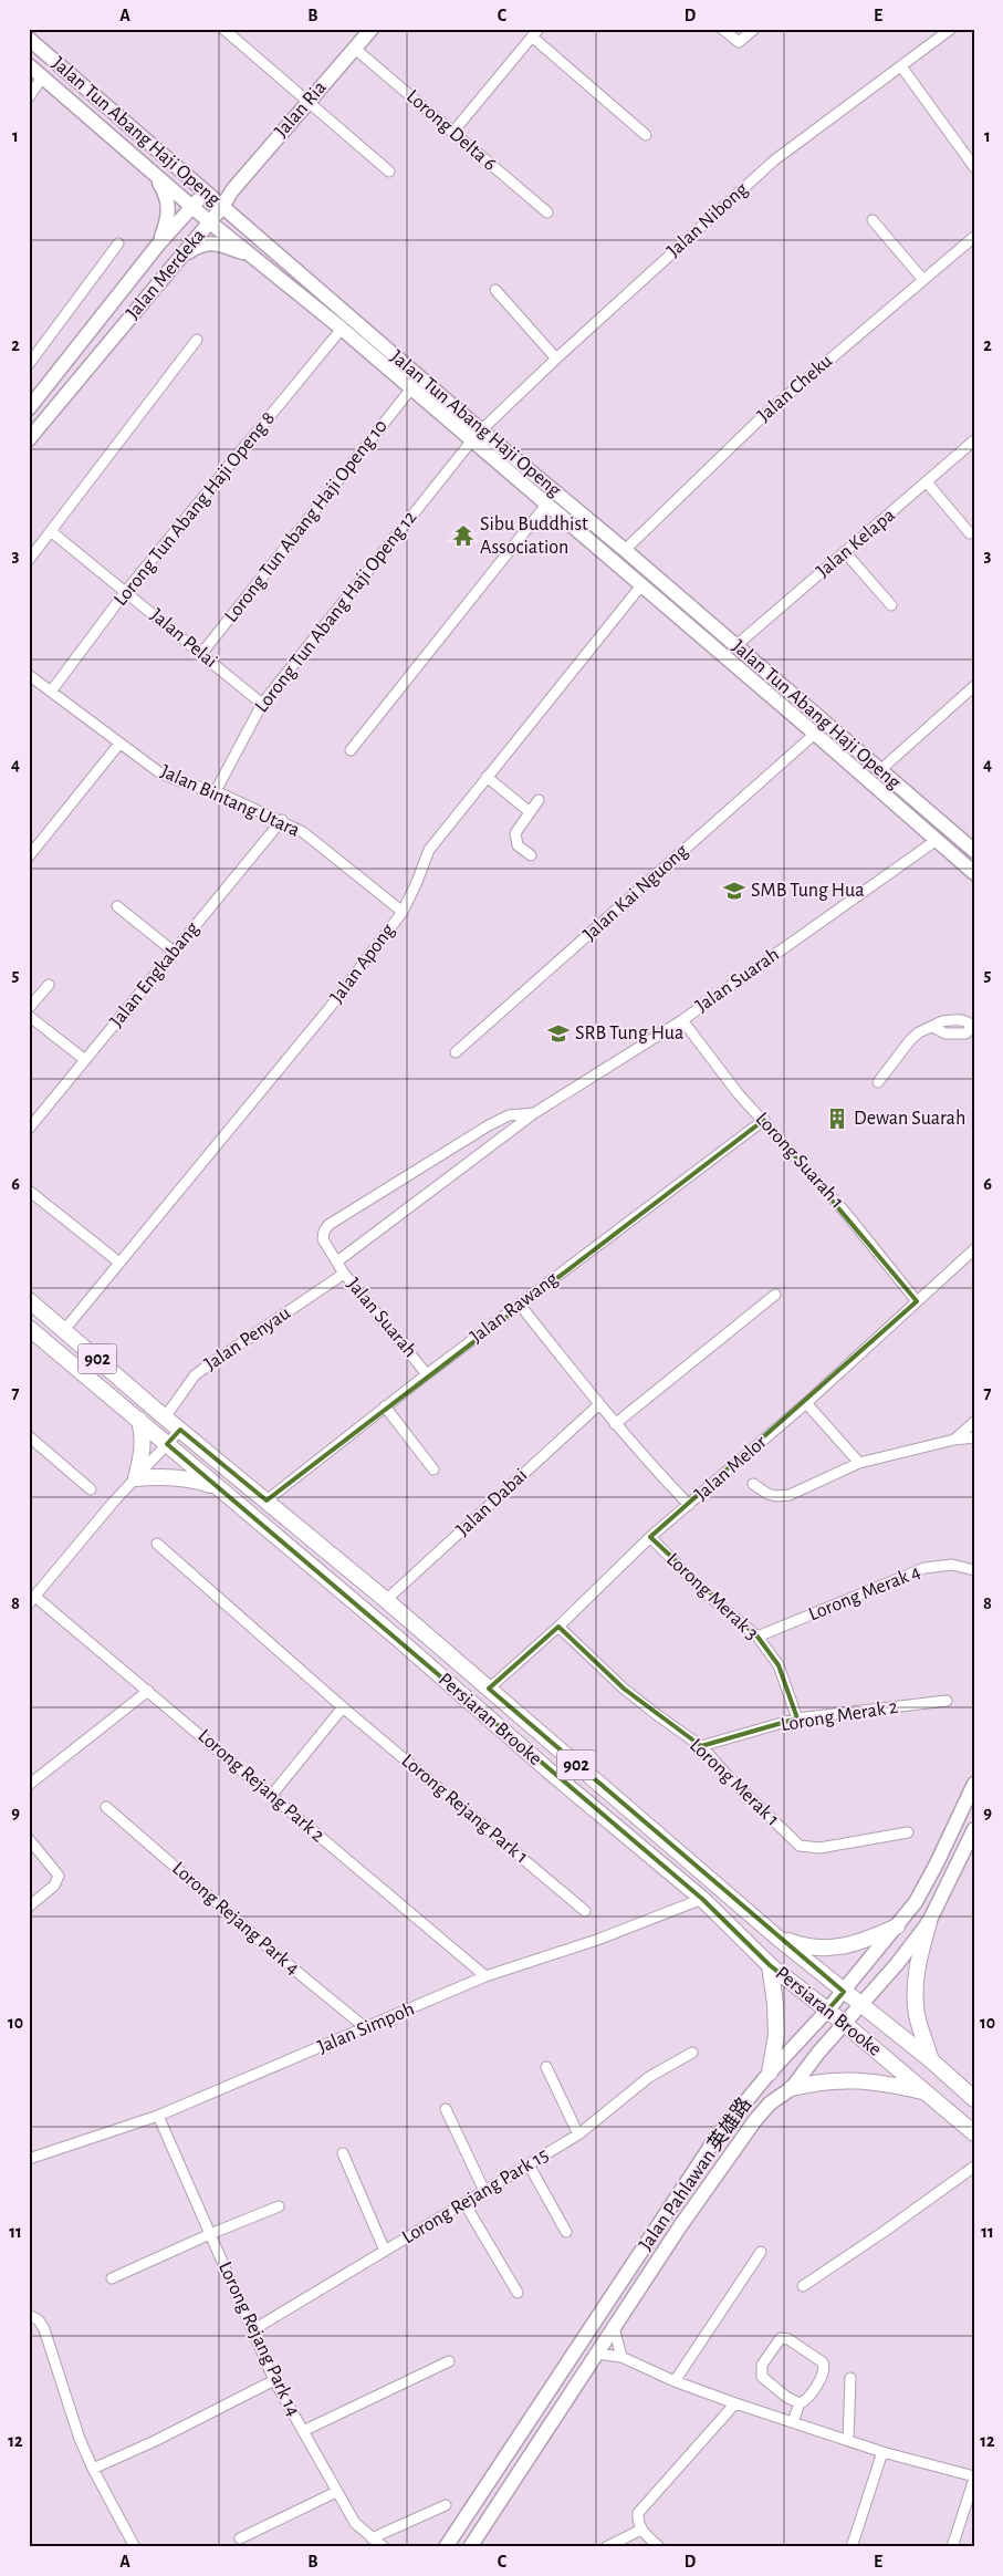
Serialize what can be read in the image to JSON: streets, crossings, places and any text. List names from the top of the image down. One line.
{"streets":{"main road":["Jalan Ria","Jalan Tun Abang Haji Openg","Jalan Merdeka","902","Persiaran Brooke","Jalan Pahlawan 英雄路"],"street":["Lorong Delta 6","Jalan Nibong","Jalan Cheku","Lorong Tun Abang Haji Openg 8","Lorong Tun Abang Haji Openg 10","Jalan Kelapa","Lorong Tun Abang Haji Openg 12","Jalan Pelai","Jalan Bintang Utara","Jalan Kai Nguong","Jalan Apong","Jalan Engkabang","Jalan Suarah","Lorong Suarah 1","Jalan Rawang","Jalan Penyau","Jalan Melor","Jalan Dabai","Lorong Merak 4","Lorong Merak 3","Lorong Merak 2","Lorong Merak 1","Lorong Rejang Park 2","Lorong Rejang Park 1","Lorong Rejang Park 4","Jalan Simpoh","Lorong Rejang Park 15","Lorong Rejang Park 14"]},"crossings":[["Jalan Ria","Lorong Delta 6"],["Jalan Ria","Jalan Merdeka"],["Jalan Tun Abang Haji Openg","Jalan Nibong"],["Jalan Tun Abang Haji Openg","Jalan Merdeka"],["Jalan Tun Abang Haji Openg","Jalan Cheku"],["Jalan Tun Abang Haji Openg","Lorong Tun Abang Haji Openg 8"],["Jalan Tun Abang Haji Openg","Lorong Tun Abang Haji Openg 10"],["Jalan Tun Abang Haji Openg","Jalan Kelapa"],["Jalan Tun Abang Haji Openg","Lorong Tun Abang Haji Openg 12"],["Jalan Tun Abang Haji Openg","Jalan Kai Nguong"],["Jalan Tun Abang Haji Openg","Jalan Apong"],["Jalan Tun Abang Haji Openg","Jalan Suarah"],["Lorong Tun Abang Haji Openg 8","Jalan Pelai"],["Lorong Tun Abang Haji Openg 8","Jalan Bintang Utara"],["Lorong Tun Abang Haji Openg 10","Jalan Pelai"],["Lorong Tun Abang Haji Openg 12","Jalan Pelai"],["Lorong Tun Abang Haji Openg 12","Jalan Bintang Utara"],["Jalan Bintang Utara","Jalan Apong"],["Jalan Bintang Utara","Jalan Engkabang"],["Jalan Apong","Persiaran Brooke"],["Jalan Suarah","Lorong Suarah 1"],["Jalan Suarah","Jalan Rawang"],["Jalan Suarah","Jalan Penyau"],["Lorong Suarah 1","Jalan Rawang"],["Lorong Suarah 1","Jalan Melor"],["Jalan Rawang","Persiaran Brooke"],["Jalan Penyau","Persiaran Brooke"],["Jalan Melor","Lorong Merak 3"],["Jalan Melor","Persiaran Brooke"],["Jalan Melor","Lorong Merak 1"],["Jalan Dabai","Persiaran Brooke"],["Lorong Merak 4","Lorong Merak 3"],["Lorong Merak 3","Lorong Merak 2"],["Lorong Merak 2","Lorong Merak 1"],["Persiaran Brooke","Jalan Simpoh"],["Persiaran Brooke","Jalan Pahlawan 英雄路"],["Lorong Rejang Park 2","Jalan Simpoh"],["Lorong Rejang Park 4","Jalan Simpoh"],["Jalan Simpoh","Lorong Rejang Park 14"],["Lorong Rejang Park 15","Lorong Rejang Park 14"]],"places":{"temple":["Sibu Buddhist Association"],"school or university":["SMB Tung Hua","SRB Tung Hua"],"building":["Dewan Suarah"]},"grid":{"columns":["A","B","C","D","E"],"rows":["1","2","3","4","5","6","7","8","9","10","11","12"]}}
